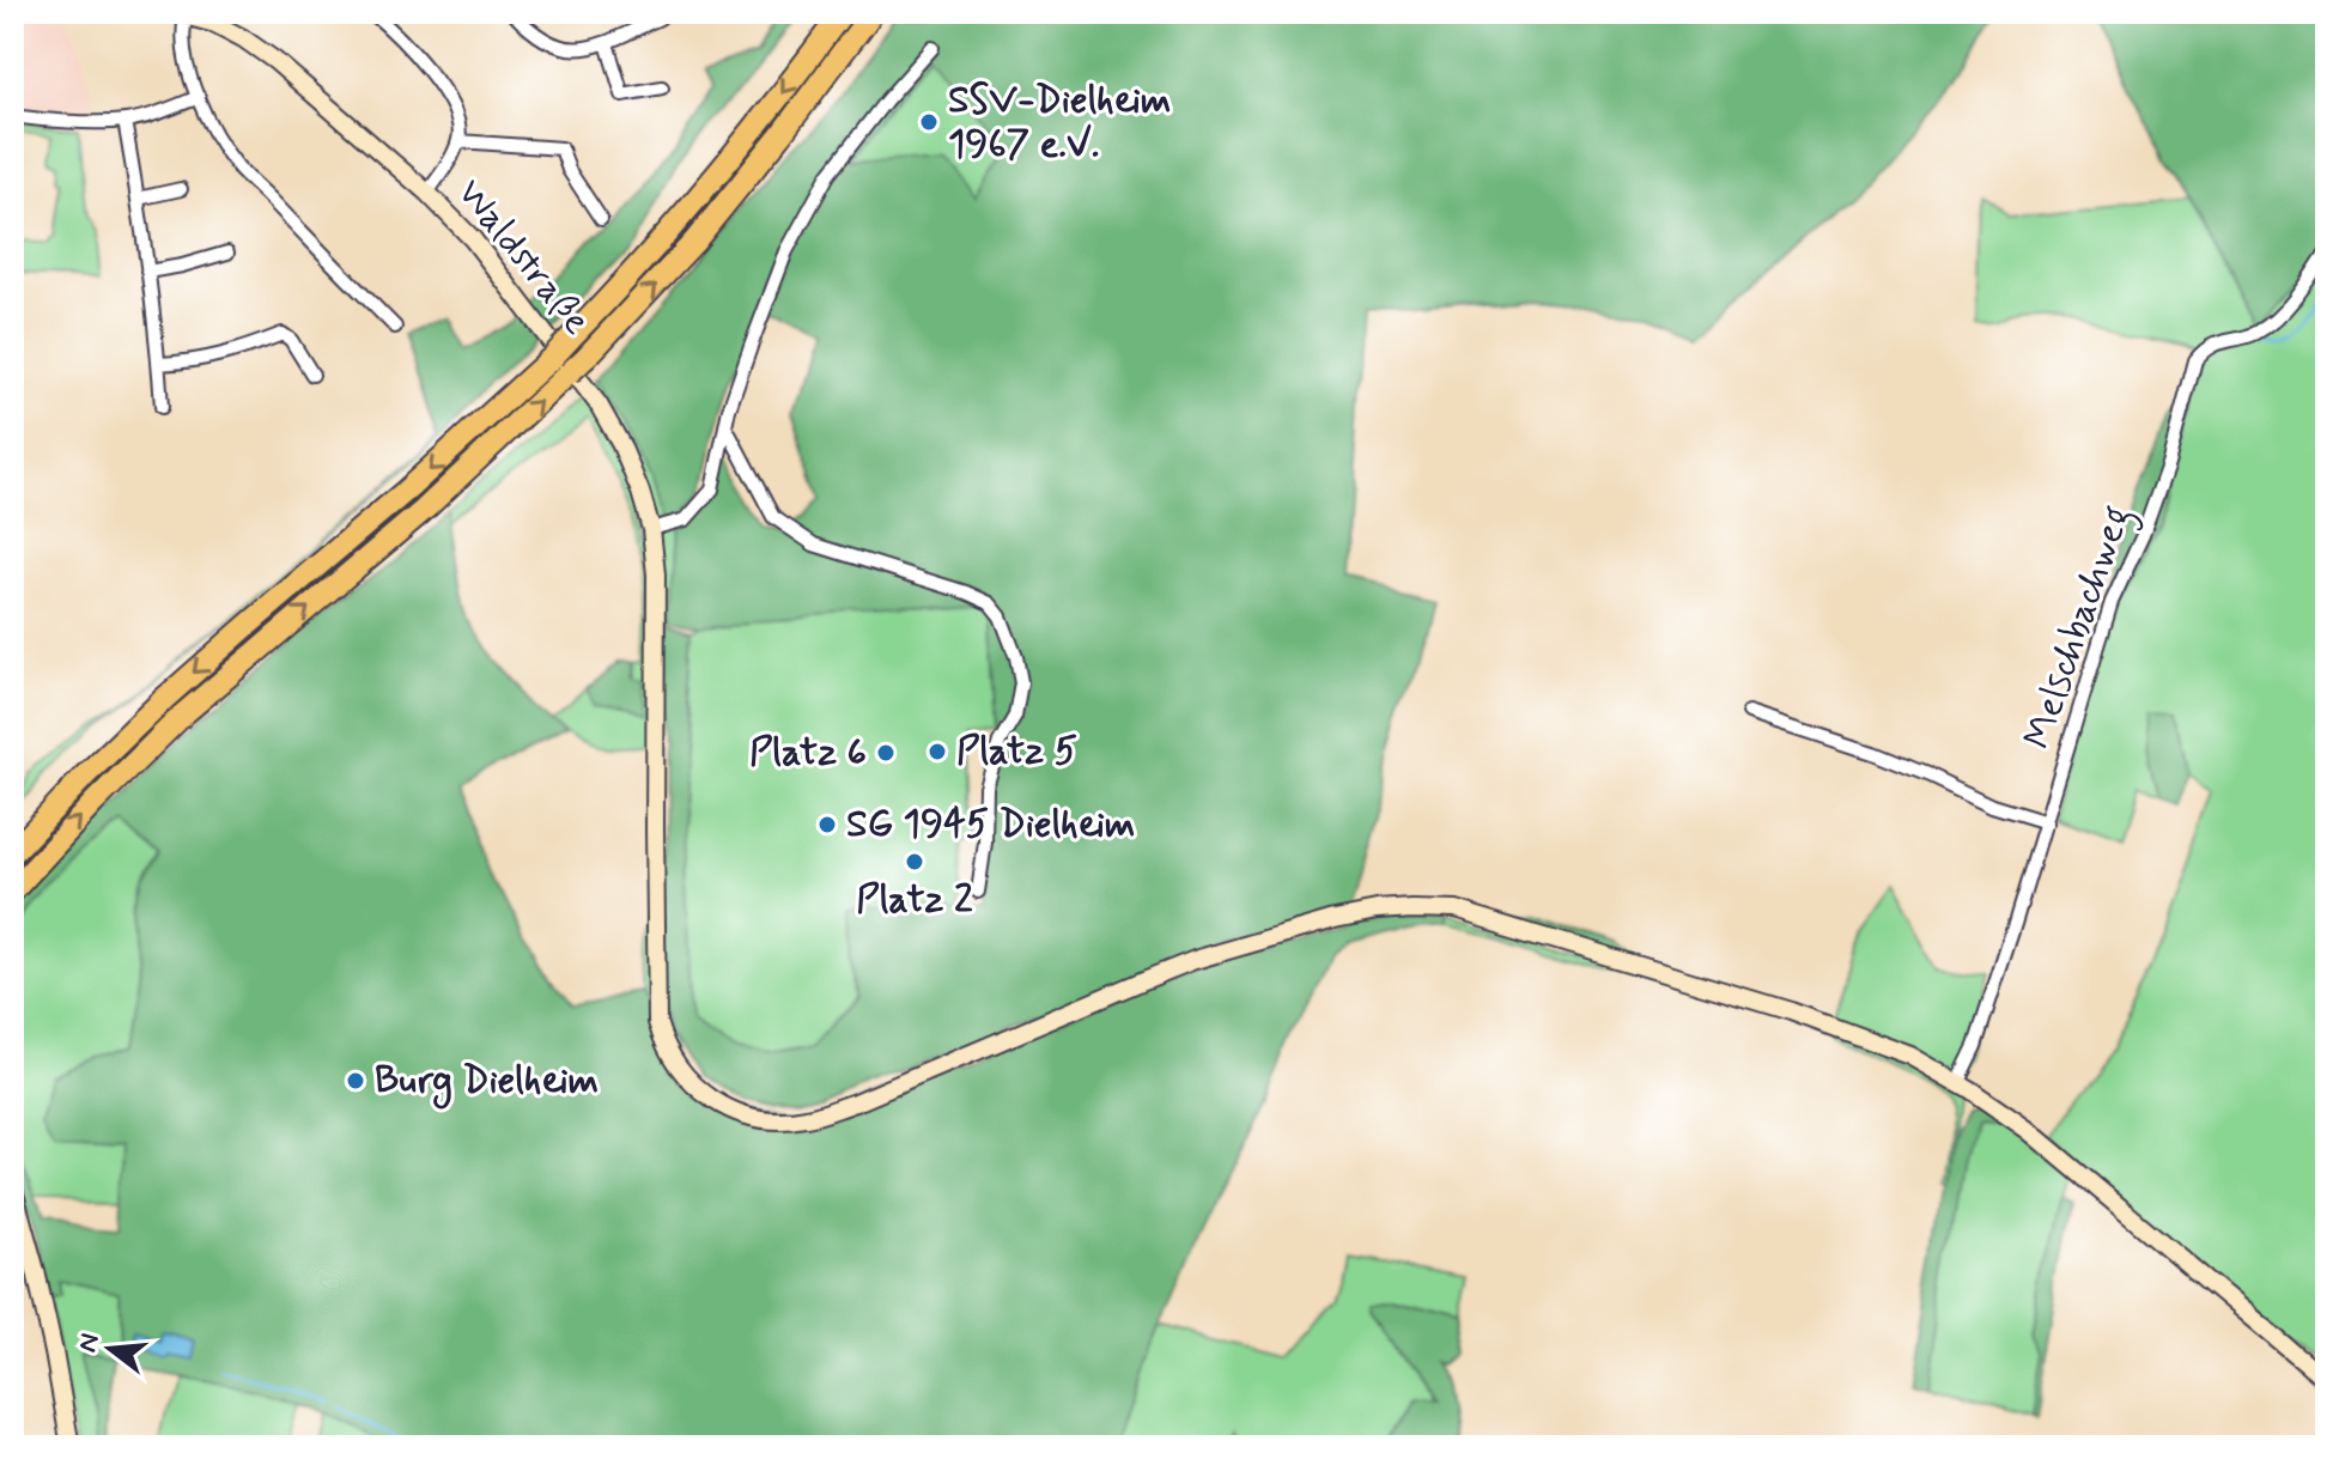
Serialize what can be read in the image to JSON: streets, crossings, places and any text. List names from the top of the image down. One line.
{"streets":{"street":["Waldstraße","Melschbachweg"]},"crossings":[["Waldstraße","Melschbachweg"]],"places":["SSV-Dielheim 1967 e.V.","Platz 5","Platz 6","SG 1945 Dielheim","Platz 2","Burg Dielheim"],"north":"left"}
